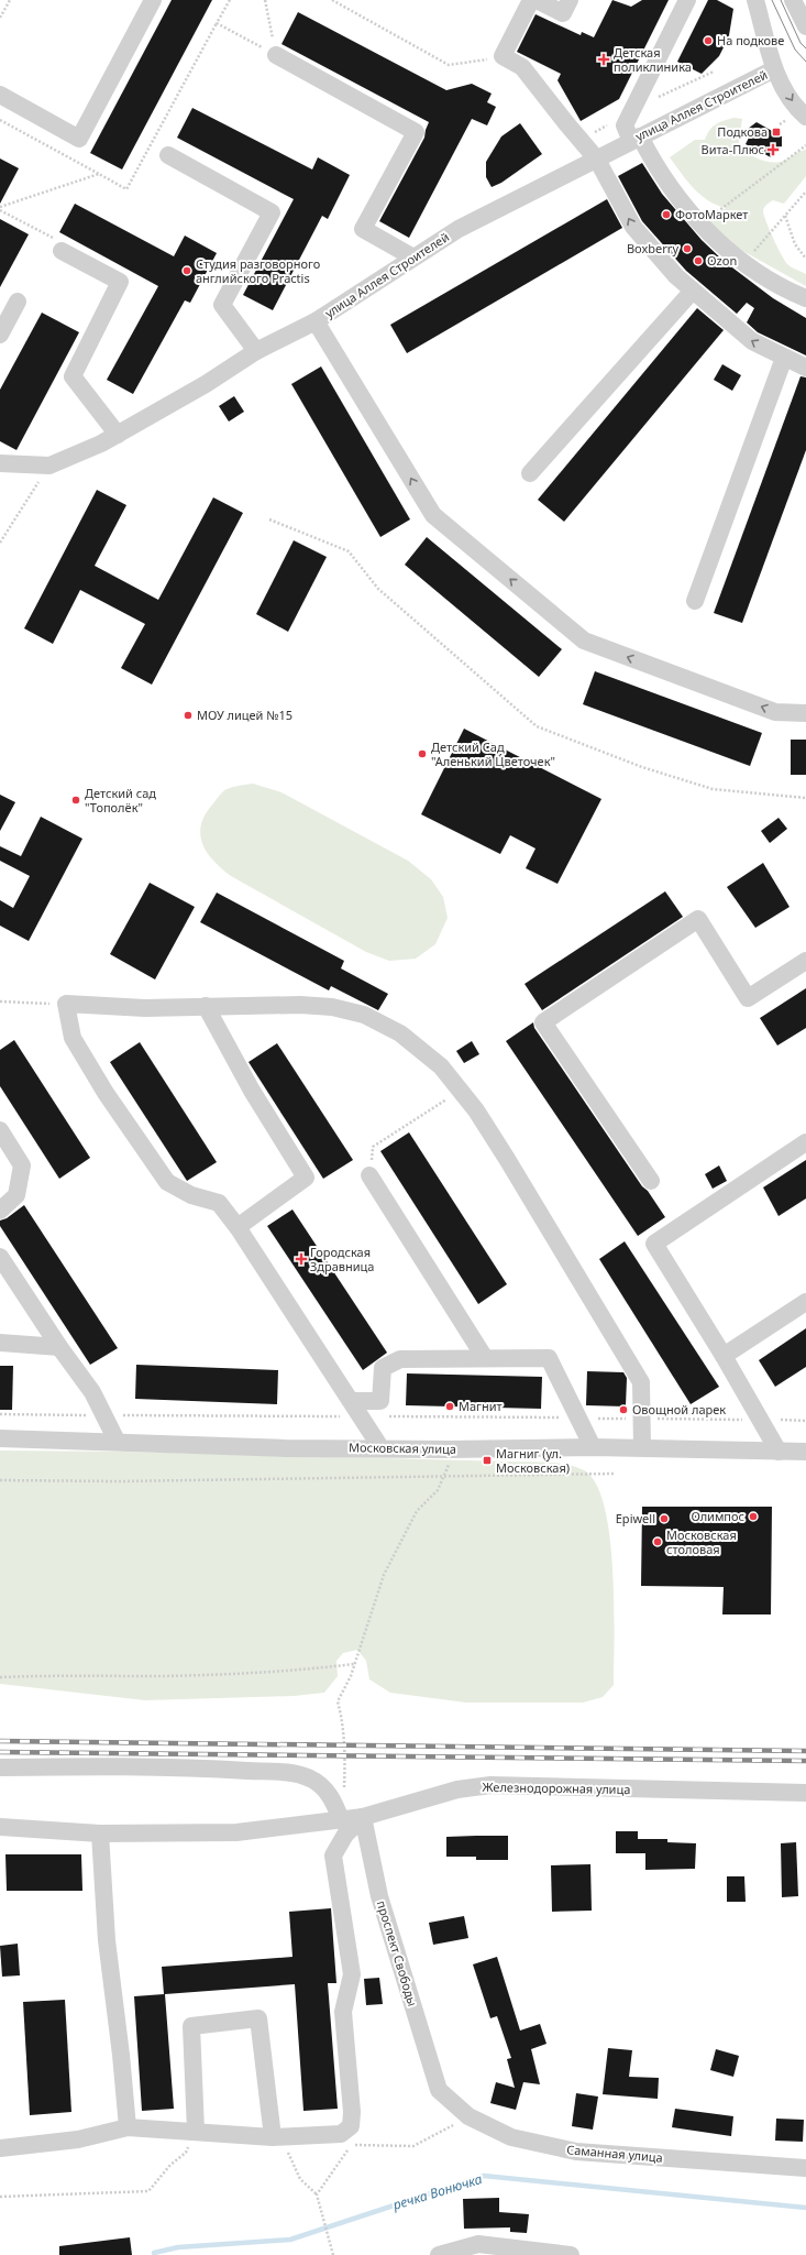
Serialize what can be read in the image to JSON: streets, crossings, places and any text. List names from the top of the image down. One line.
{"streets":{"street":["улица Аллея Строителей","Московская улица","Железнодорожная улица","проспект Свободы","Саманная улица"]},"crossings":[["Железнодорожная улица","проспект Свободы"],["проспект Свободы","Саманная улица"]],"water":["речка Вонючка"],"places":{"other":["На подкове","ФотоМаркет","Boxberry","Ozon","Студия разговорного английского Practis","МОУ лицей №15","Детский Сад \"Аленький Цветочек\"","Детский сад \"Тополёк\"","Магнит","Овощной ларек","Олимпос","Epiwell","Московская столовая"],"health":["Детская поликлиника","Вита-Плюс","Городская Здравница"],"transit":["Подкова","Магниг (ул. Московская)"]}}
